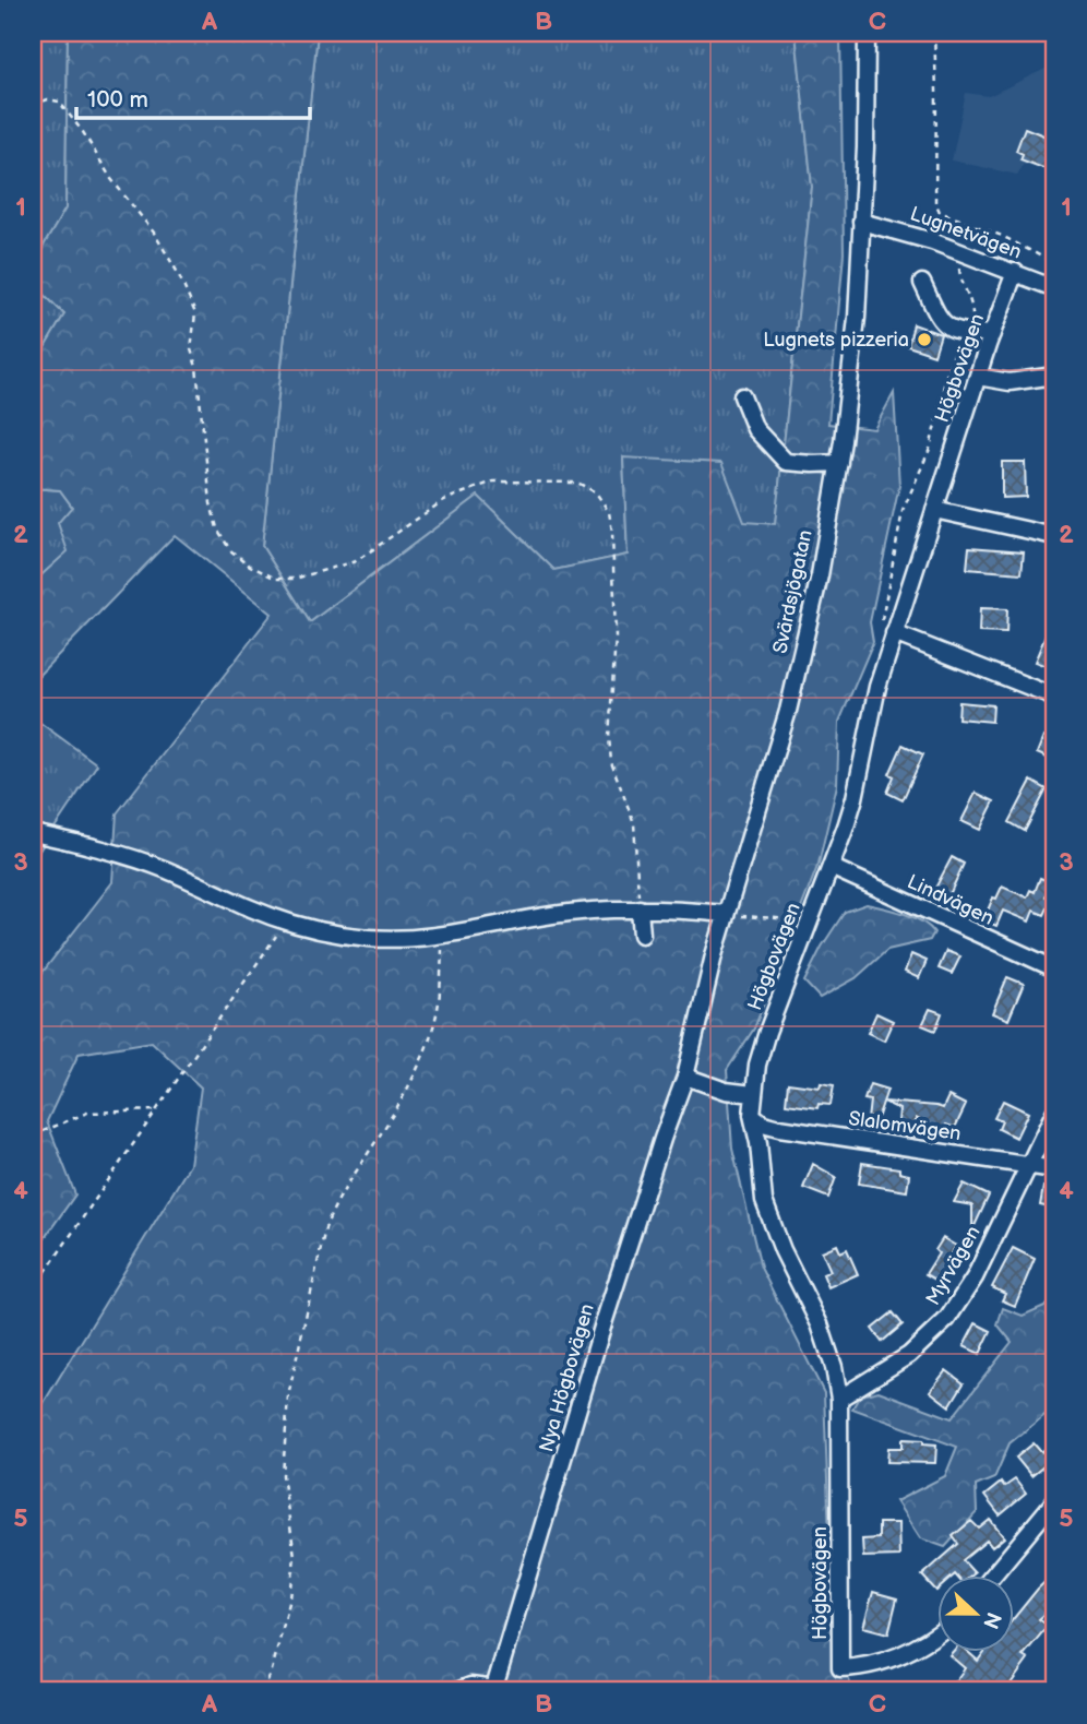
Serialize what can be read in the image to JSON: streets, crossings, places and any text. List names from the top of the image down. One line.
{"streets":{"street":["Lugnetvägen","Högbovägen","Svärdsjögatan","Lindvägen","Slalomvägen","Myrvägen","Nya Högbovägen"]},"crossings":[["Lugnetvägen","Högbovägen"],["Lugnetvägen","Svärdsjögatan"],["Högbovägen","Lindvägen"],["Högbovägen","Slalomvägen"],["Högbovägen","Myrvägen"],["Svärdsjögatan","Nya Högbovägen"],["Slalomvägen","Myrvägen"]],"places":["Lugnets pizzeria"],"scale_bar":"100 m","north":"right","grid":{"columns":["A","B","C"],"rows":["1","2","3","4","5"]}}
